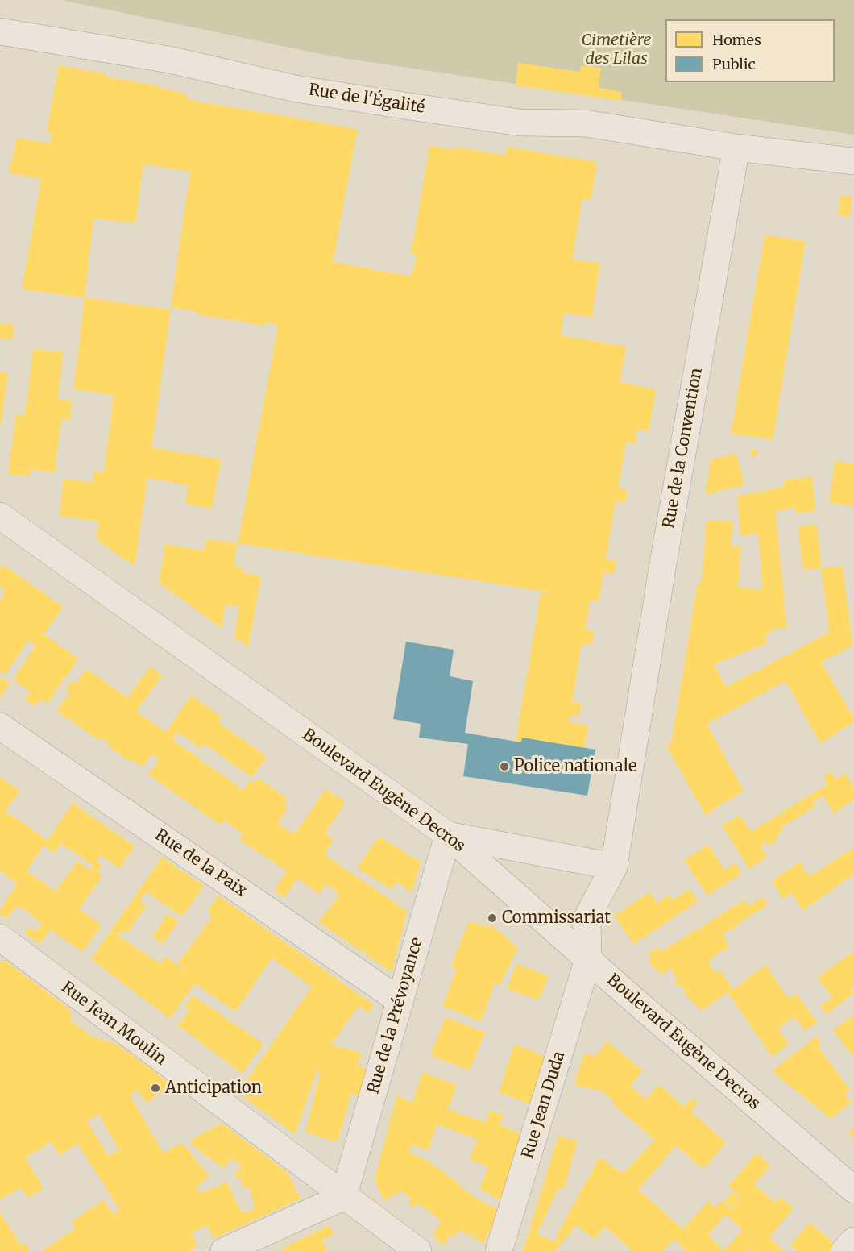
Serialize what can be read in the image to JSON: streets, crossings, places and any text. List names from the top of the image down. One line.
{"streets":{"street":["Rue de l'Égalité","Rue de la Convention","Boulevard Eugène Decros","Rue de la Paix","Rue de la Prévoyance","Rue Jean Moulin","Rue Jean Duda"]},"crossings":[["Rue de l'Égalité","Rue de la Convention"],["Rue de la Convention","Boulevard Eugène Decros"],["Rue de la Convention","Rue Jean Duda"],["Boulevard Eugène Decros","Rue de la Prévoyance"],["Boulevard Eugène Decros","Rue Jean Duda"],["Rue de la Paix","Rue de la Prévoyance"],["Rue de la Prévoyance","Rue Jean Moulin"]],"parks":["Cimetière des Lilas"],"places":["Police nationale","Commissariat","Anticipation"],"legend":["Homes","Public"]}
